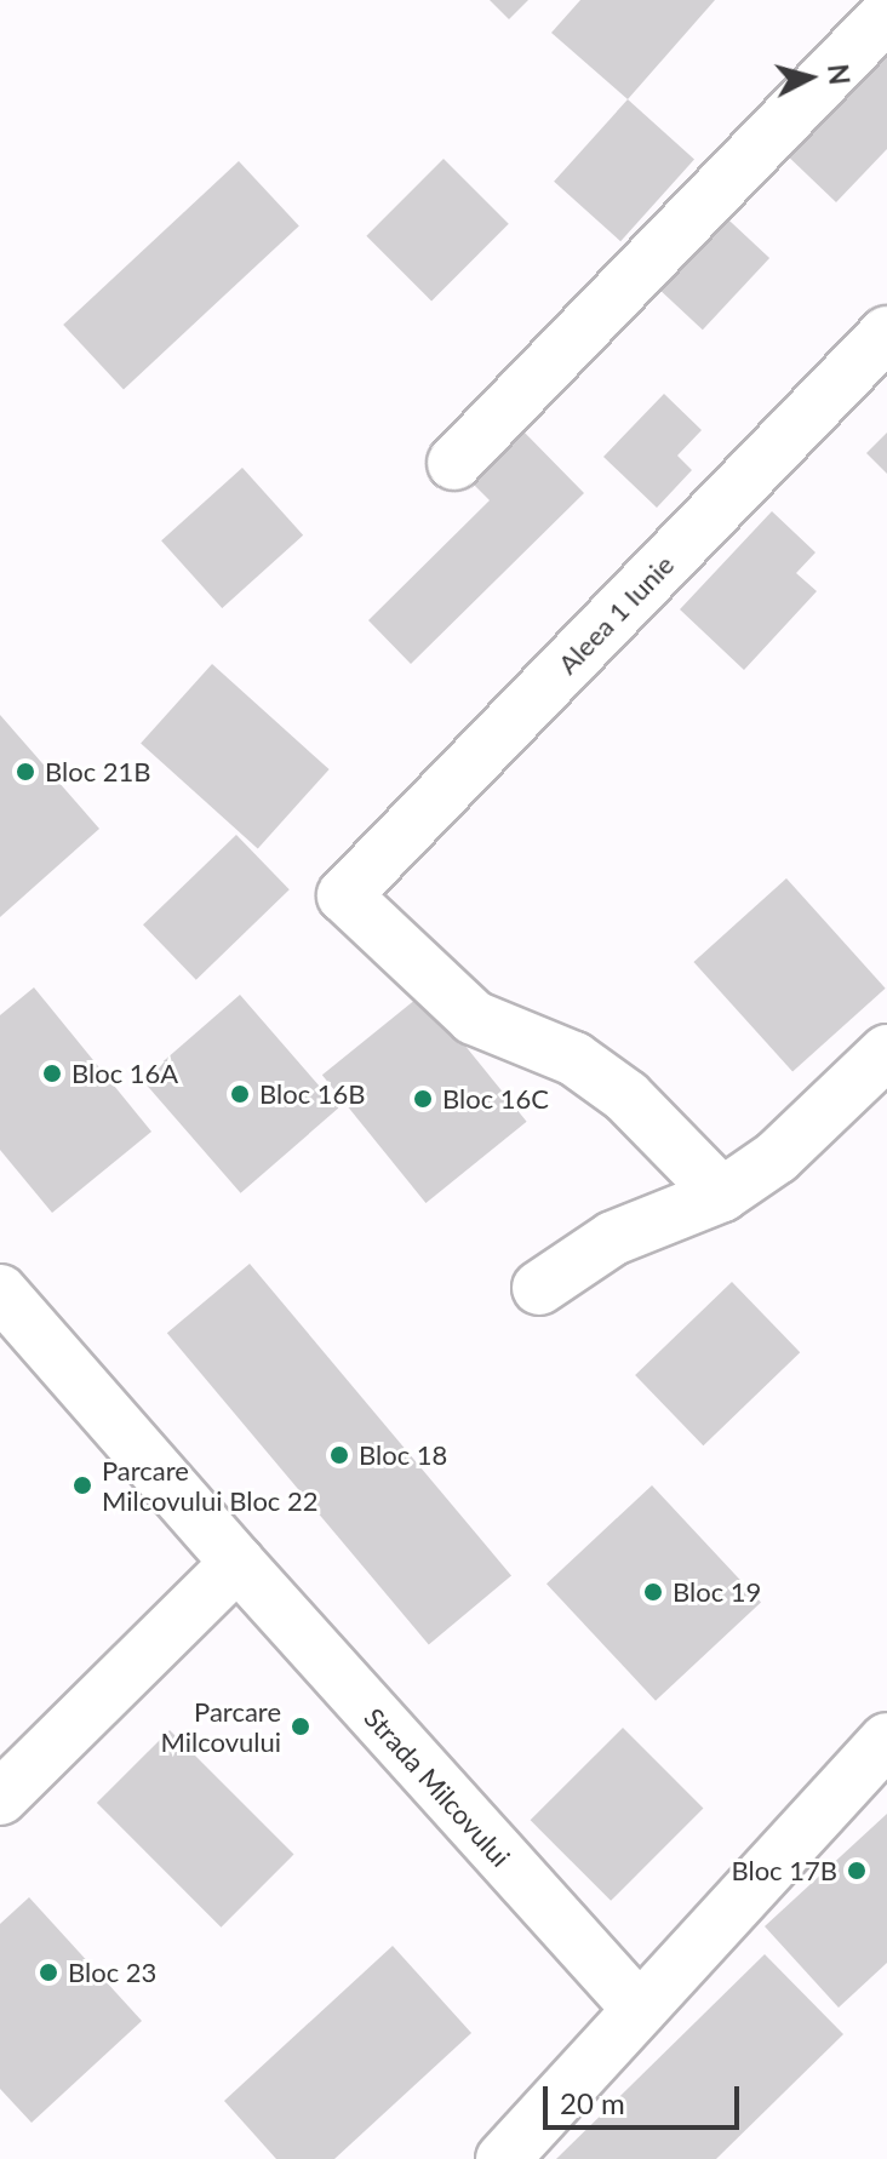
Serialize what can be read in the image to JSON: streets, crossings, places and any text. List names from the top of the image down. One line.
{"streets":{"street":["Aleea 1 Iunie","Strada Milcovului"]},"places":["Bloc 21B","Bloc 16A","Bloc 16B","Bloc 16C","Bloc 18","Parcare Milcovului Bloc 22","Bloc 19","Parcare Milcovului","Bloc 17B","Bloc 23"],"scale_bar":"20 m","north":"right"}
